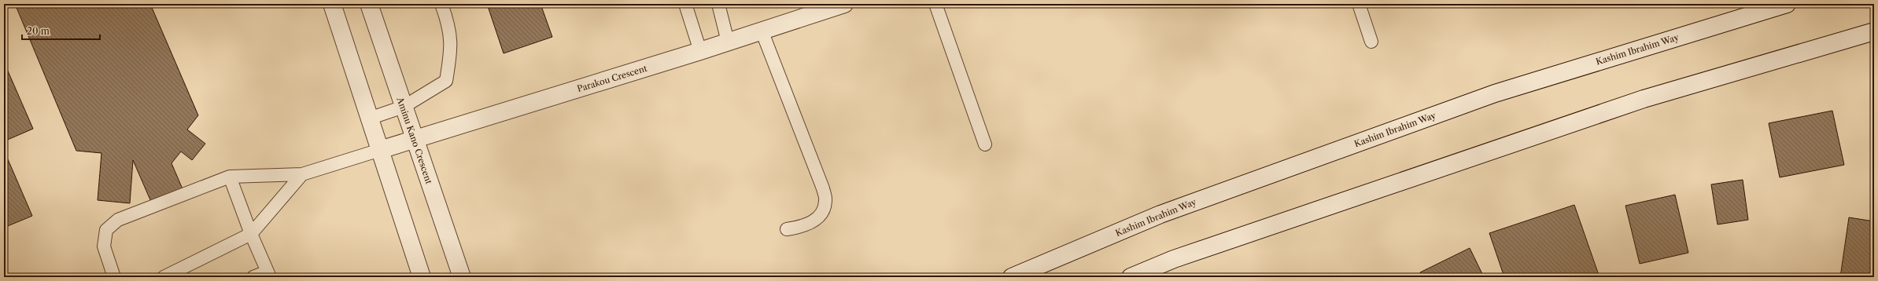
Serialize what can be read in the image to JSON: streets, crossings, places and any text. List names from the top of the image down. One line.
{"streets":{"main road":["Kashim Ibrahim Way","Parakou Crescent","Aminu Kano Crescent"]},"crossings":[["Parakou Crescent","Aminu Kano Crescent"]],"scale_bar":"20 m"}
